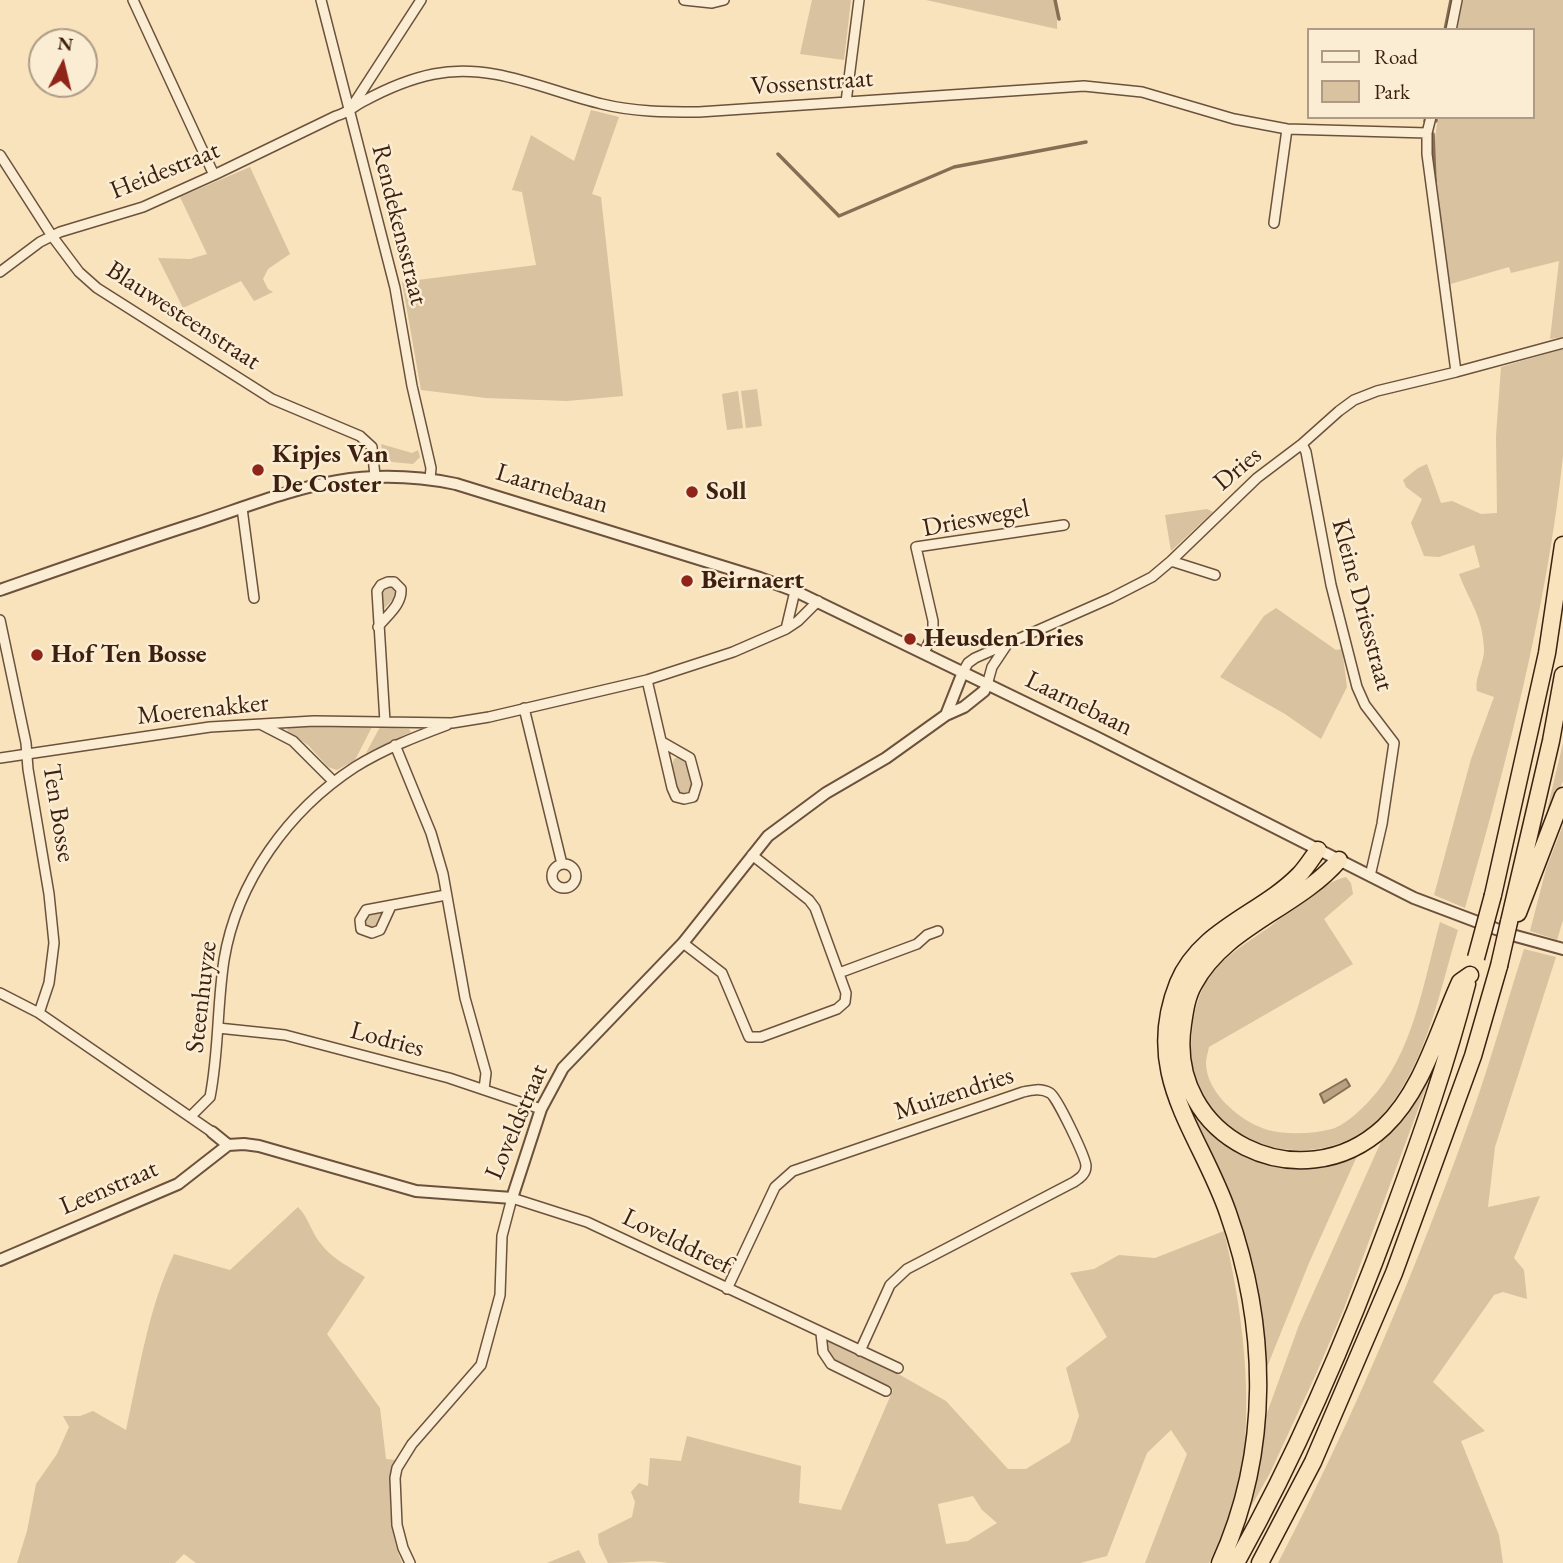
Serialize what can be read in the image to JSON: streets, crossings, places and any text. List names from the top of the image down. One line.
{"streets":{"street":["Vossenstraat","Heidestraat","Rendekensstraat","Blauwesteenstraat","Dries","Laarnebaan","Drieswegel","Kleine Driesstraat","Moerenakker","Ten Bosse","Steenhuyze","Lodries","Muizendries","Loveldstraat","Leenstraat","Lovelddreef"]},"crossings":[["Vossenstraat","Heidestraat"],["Vossenstraat","Rendekensstraat"],["Heidestraat","Rendekensstraat"],["Heidestraat","Blauwesteenstraat"],["Rendekensstraat","Laarnebaan"],["Blauwesteenstraat","Laarnebaan"],["Dries","Laarnebaan"],["Dries","Kleine Driesstraat"],["Laarnebaan","Drieswegel"],["Laarnebaan","Kleine Driesstraat"],["Laarnebaan","Moerenakker"],["Laarnebaan","Loveldstraat"],["Moerenakker","Ten Bosse"],["Moerenakker","Steenhuyze"],["Steenhuyze","Lodries"],["Lodries","Loveldstraat"],["Muizendries","Lovelddreef"],["Loveldstraat","Leenstraat"],["Loveldstraat","Lovelddreef"]],"places":["Kipjes Van De Coster","Soll","Beirnaert","Heusden Dries","Hof Ten Bosse"],"legend":["Road","Park"],"north":"top"}
